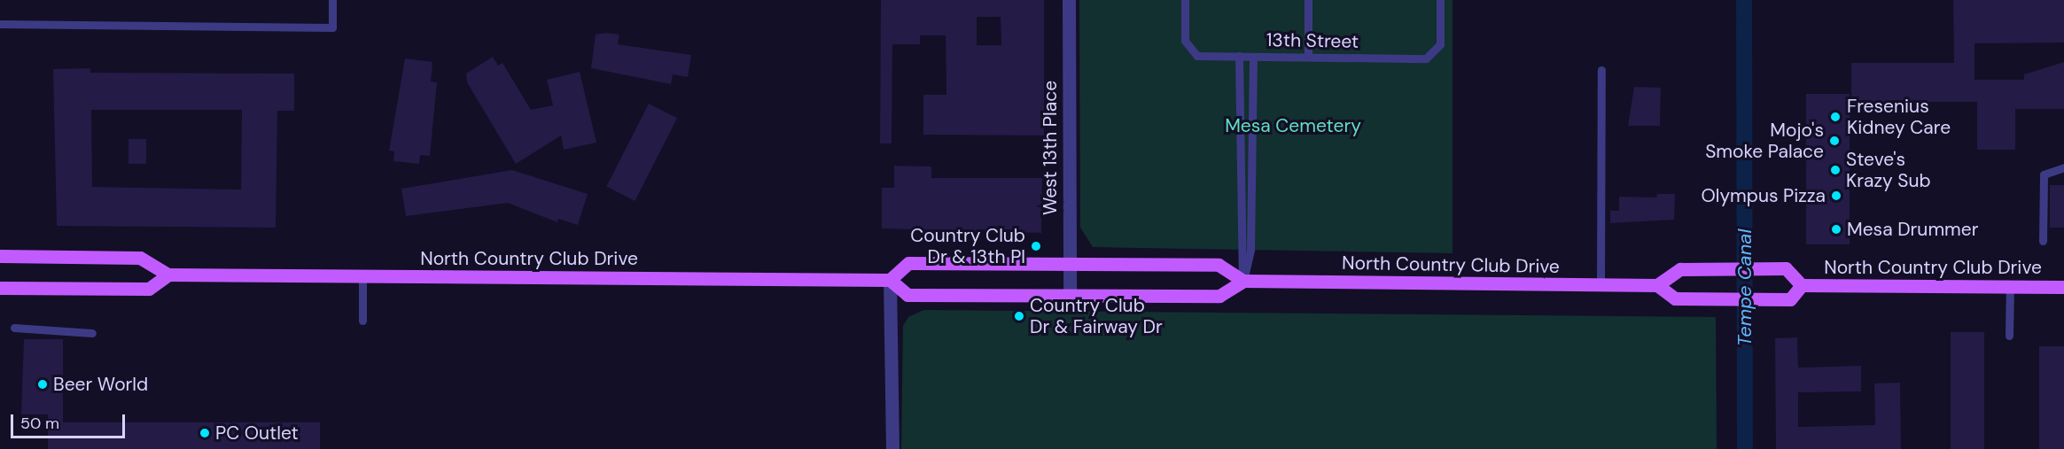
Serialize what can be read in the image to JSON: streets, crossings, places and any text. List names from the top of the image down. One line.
{"streets":{"main road":["North Country Club Drive"],"street":["West 13th Place"],"lane":["13th Street"]},"water":["Tempe Canal"],"parks":["Mesa Cemetery"],"places":["Fresenius Kidney Care","Mojo's Smoke Palace","Steve's Krazy Sub","Olympus Pizza","Mesa Drummer","Country Club Dr & 13th Pl","Country Club Dr & Fairway Dr","Beer World","PC Outlet"],"scale_bar":"50 m"}
